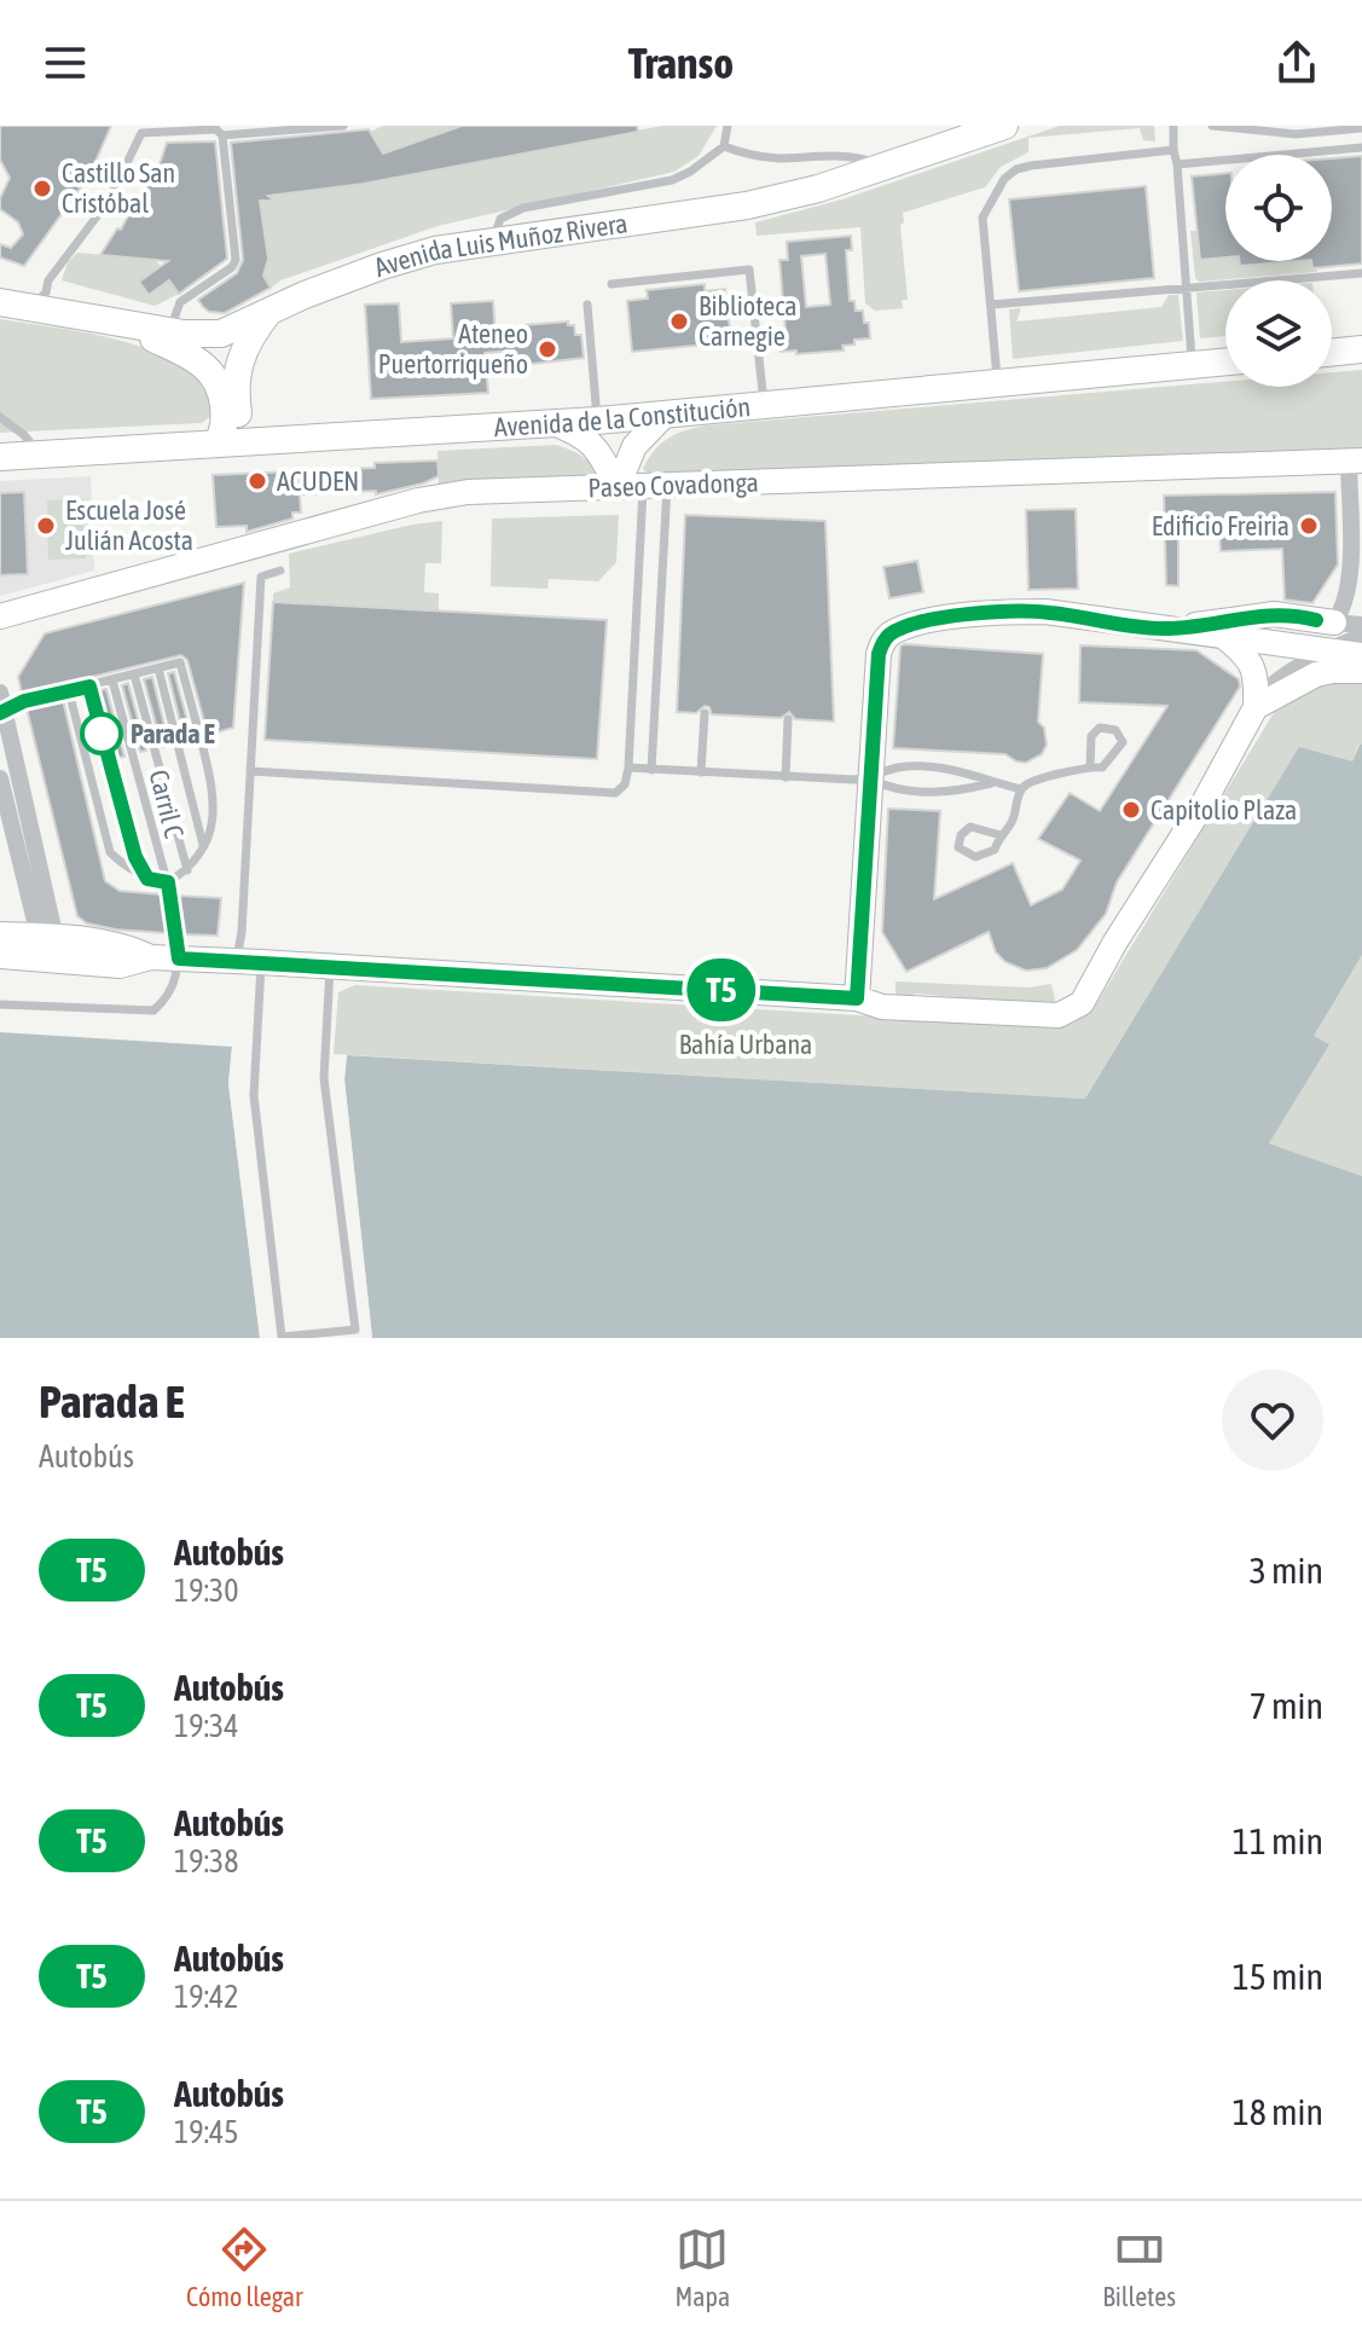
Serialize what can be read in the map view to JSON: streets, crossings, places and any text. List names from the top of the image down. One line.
{"streets":{"main road":["Avenida Luis Muñoz Rivera","Avenida de la Constitución","Paseo Covadonga"],"lane":["Carril C"]},"parks":["Bahía Urbana"],"places":["Castillo San Cristóbal","Biblioteca Carnegie","Ateneo Puertorriqueño","ACUDEN","Escuela José Julián Acosta","Edificio Freiria","Parada E","Capitolio Plaza"],"lines":["bus line T5"],"page":{"header":"Transo","on_map":"T5","heading":["Parada E","Autobús"],"list":[{"mark":"T5","name":"Autobús","note":"19:30","value":"3 min"},{"mark":"T5","name":"Autobús","note":"19:34","value":"7 min"},{"mark":"T5","name":"Autobús","note":"19:38","value":"11 min"},{"mark":"T5","name":"Autobús","note":"19:42","value":"15 min"},{"mark":"T5","name":"Autobús","note":"19:45","value":"18 min"}],"tabs":["Cómo llegar","Mapa","Billetes"]}}
